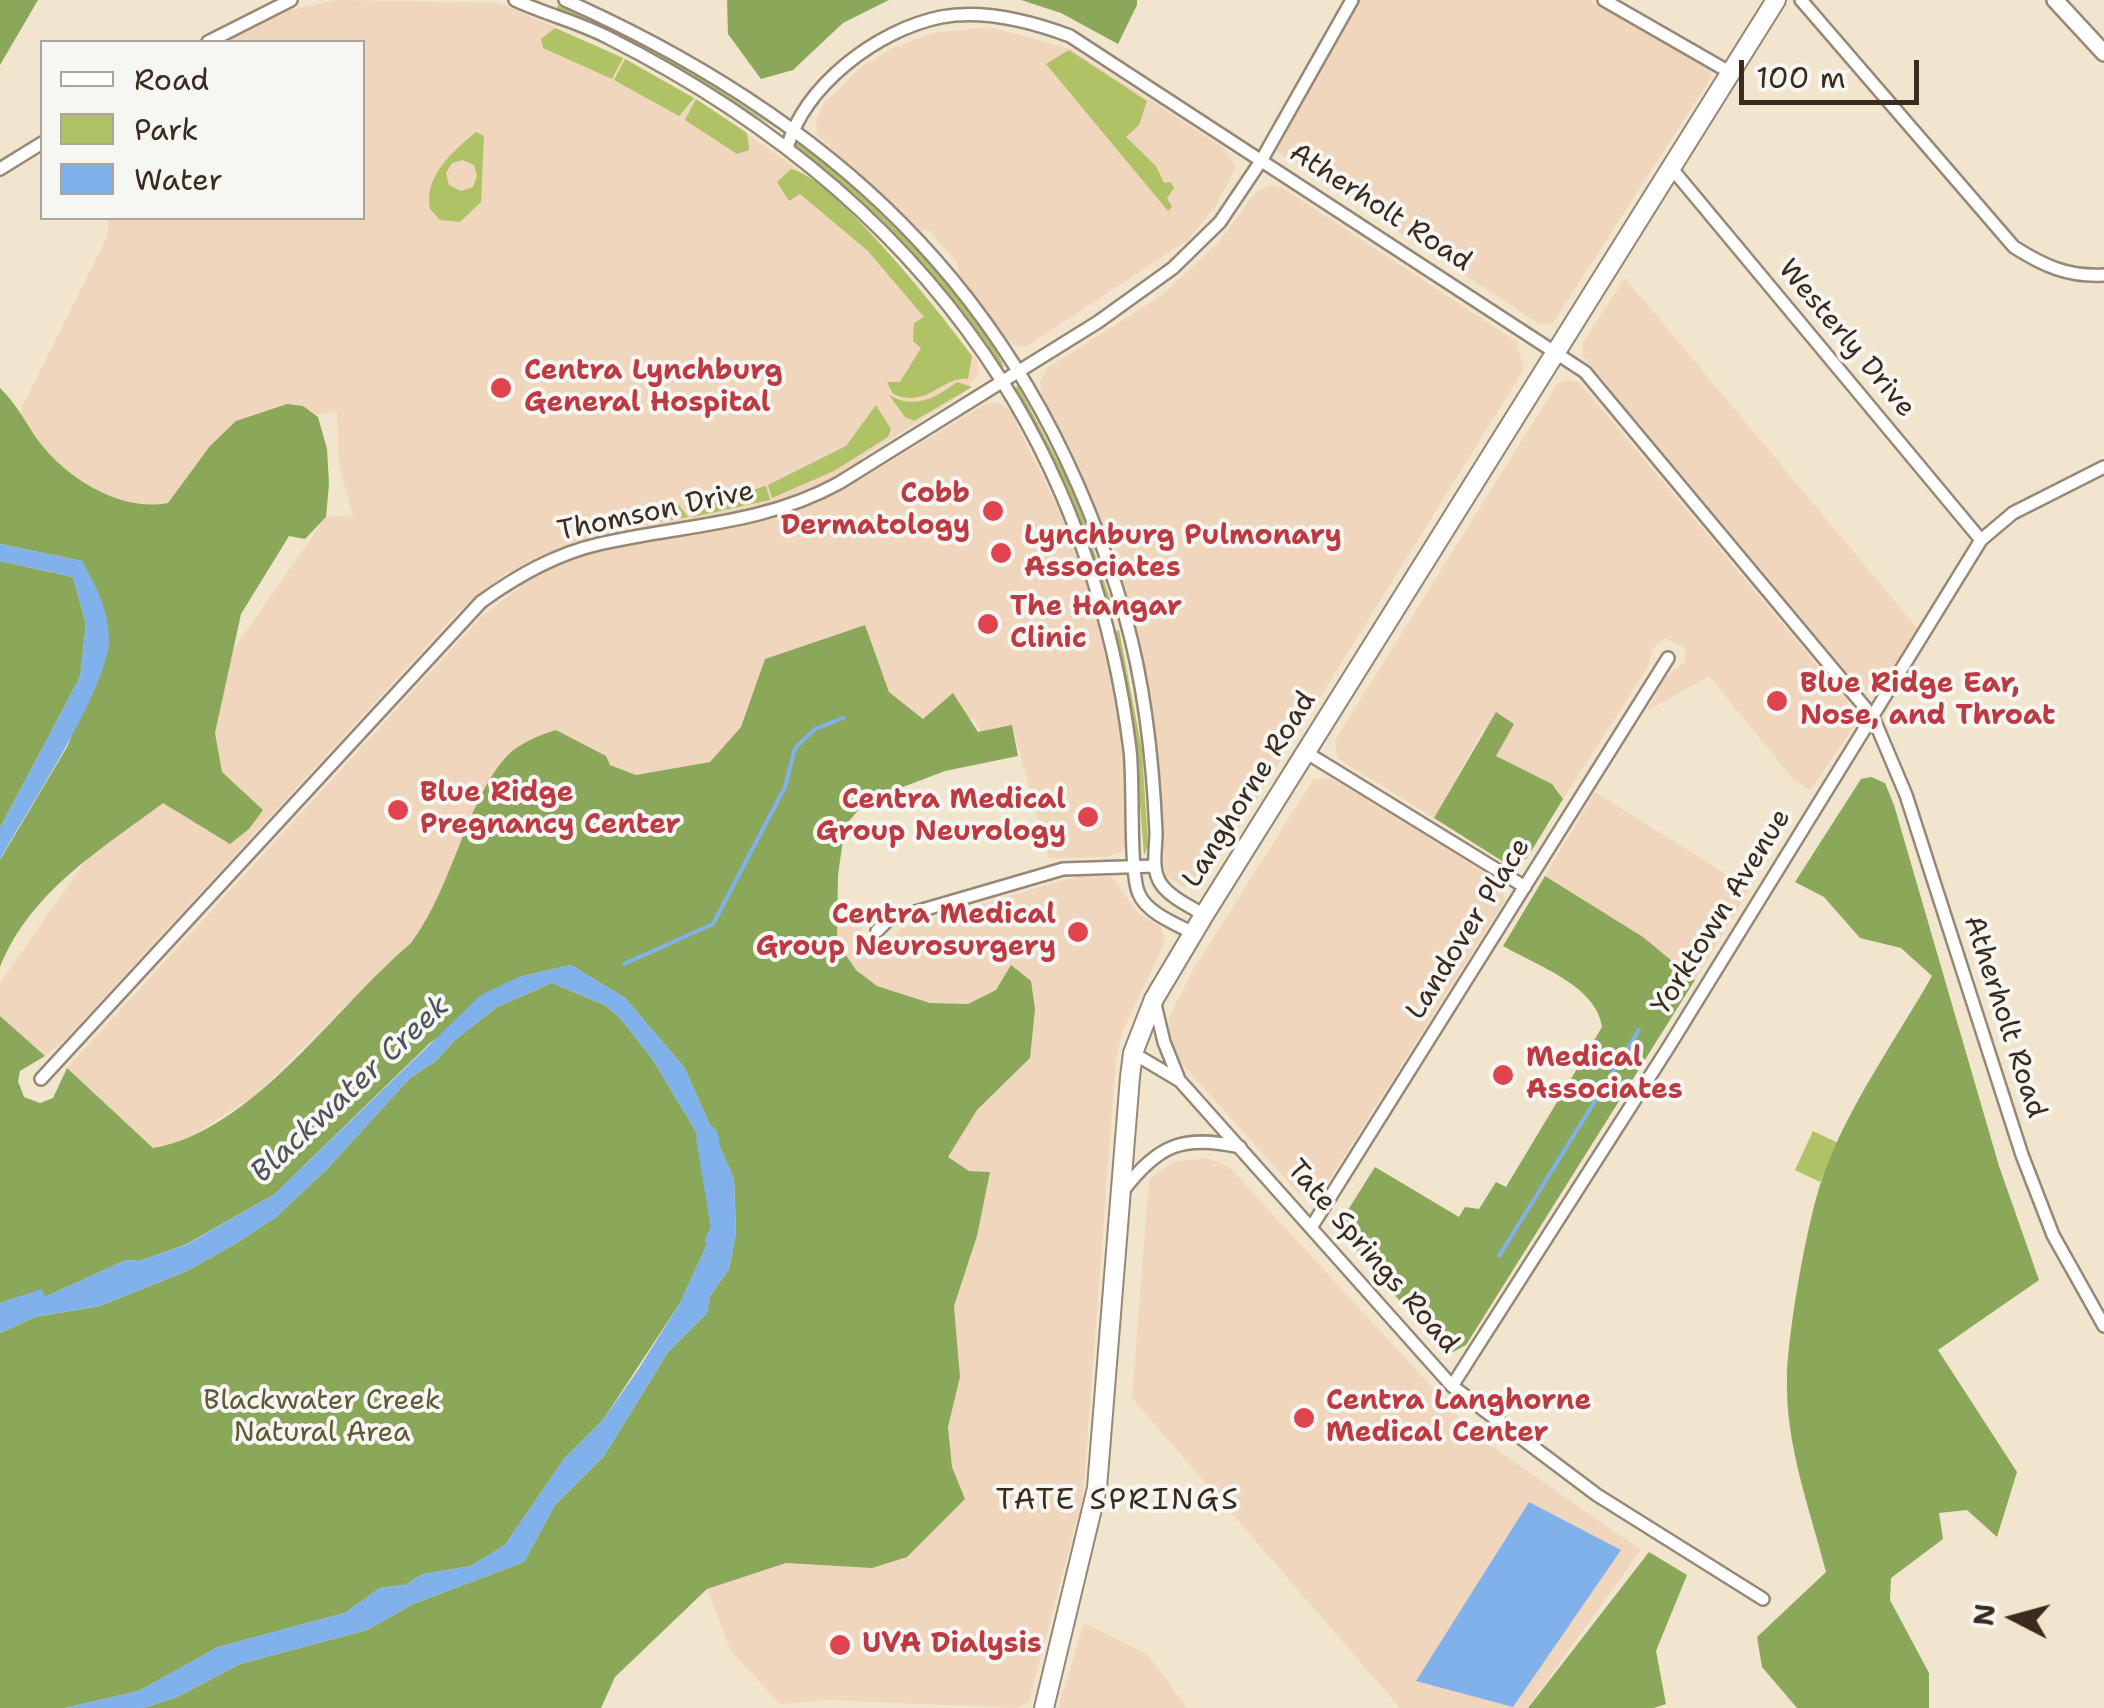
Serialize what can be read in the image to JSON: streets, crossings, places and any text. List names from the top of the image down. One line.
{"streets":{"main road":["Langhorne Road"],"street":["Atherholt Road","Westerly Drive","Thomson Drive","Yorktown Avenue","Landover Place","Tate Springs Road"]},"crossings":[["Atherholt Road","Thomson Drive"],["Atherholt Road","Langhorne Road"],["Atherholt Road","Yorktown Avenue"],["Westerly Drive","Langhorne Road"],["Westerly Drive","Yorktown Avenue"],["Langhorne Road","Tate Springs Road"],["Yorktown Avenue","Tate Springs Road"],["Landover Place","Tate Springs Road"]],"districts":["TATE SPRINGS"],"water":["Blackwater Creek"],"parks":["Blackwater Creek Natural Area"],"places":["Centra Lynchburg General Hospital","Cobb Dermatology","Lynchburg Pulmonary Associates","The Hangar Clinic","Blue Ridge Ear, Nose, and Throat","Blue Ridge Pregnancy Center","Centra Medical Group Neurology","Centra Medical Group Neurosurgery","Medical Associates","Centra Langhorne Medical Center","UVA Dialysis"],"legend":["Road","Park","Water"],"scale_bar":"100 m","north":"left"}
